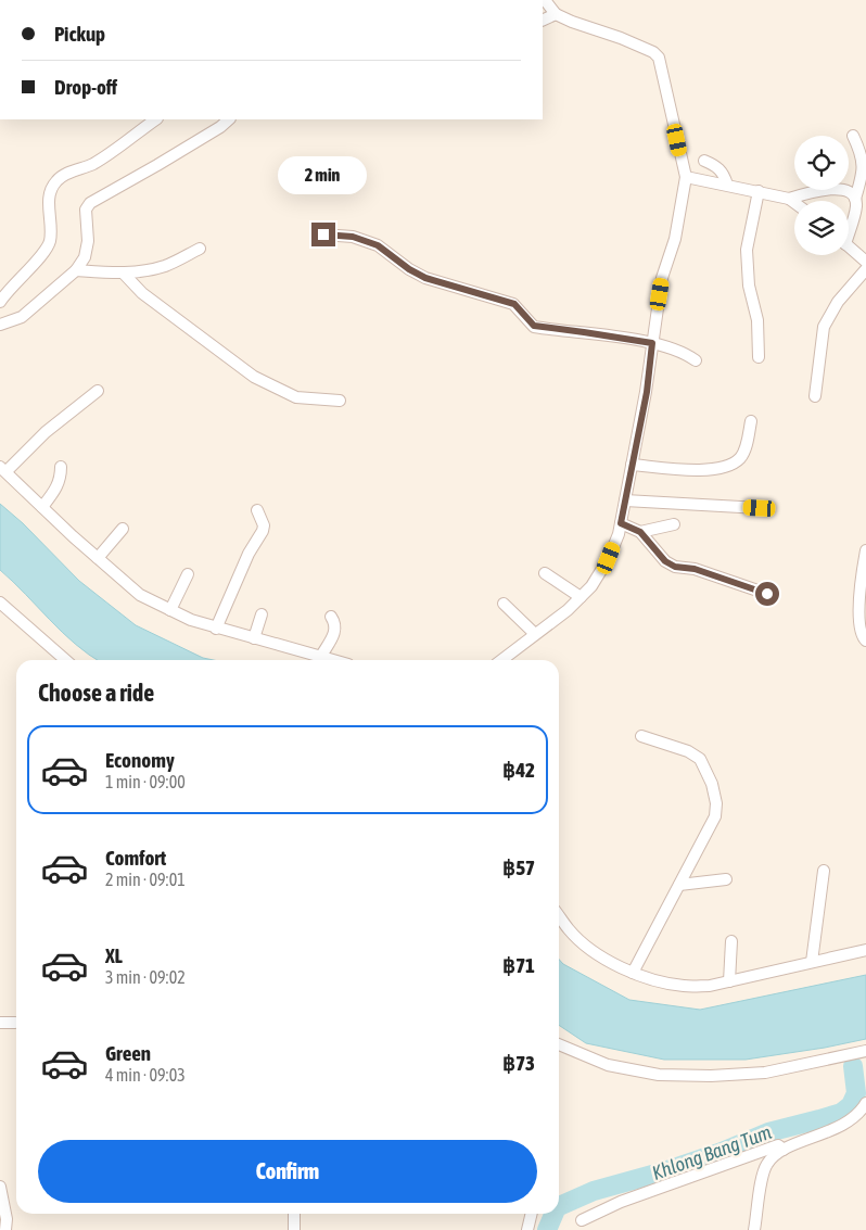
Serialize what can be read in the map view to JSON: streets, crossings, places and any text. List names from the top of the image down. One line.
{"water":["Khlong Bang Tum"],"page":{"banner":["Pickup","Drop-off"],"bubble":"2 min","heading":"Choose a ride","list":[{"name":"Economy","note":"1 min · 09:00","value":"฿42"},{"name":"Comfort","note":"2 min · 09:01","value":"฿57"},{"name":"XL","note":"3 min · 09:02","value":"฿71"},{"name":"Green","note":"4 min · 09:03","value":"฿73"}],"buttons":"Confirm"}}
